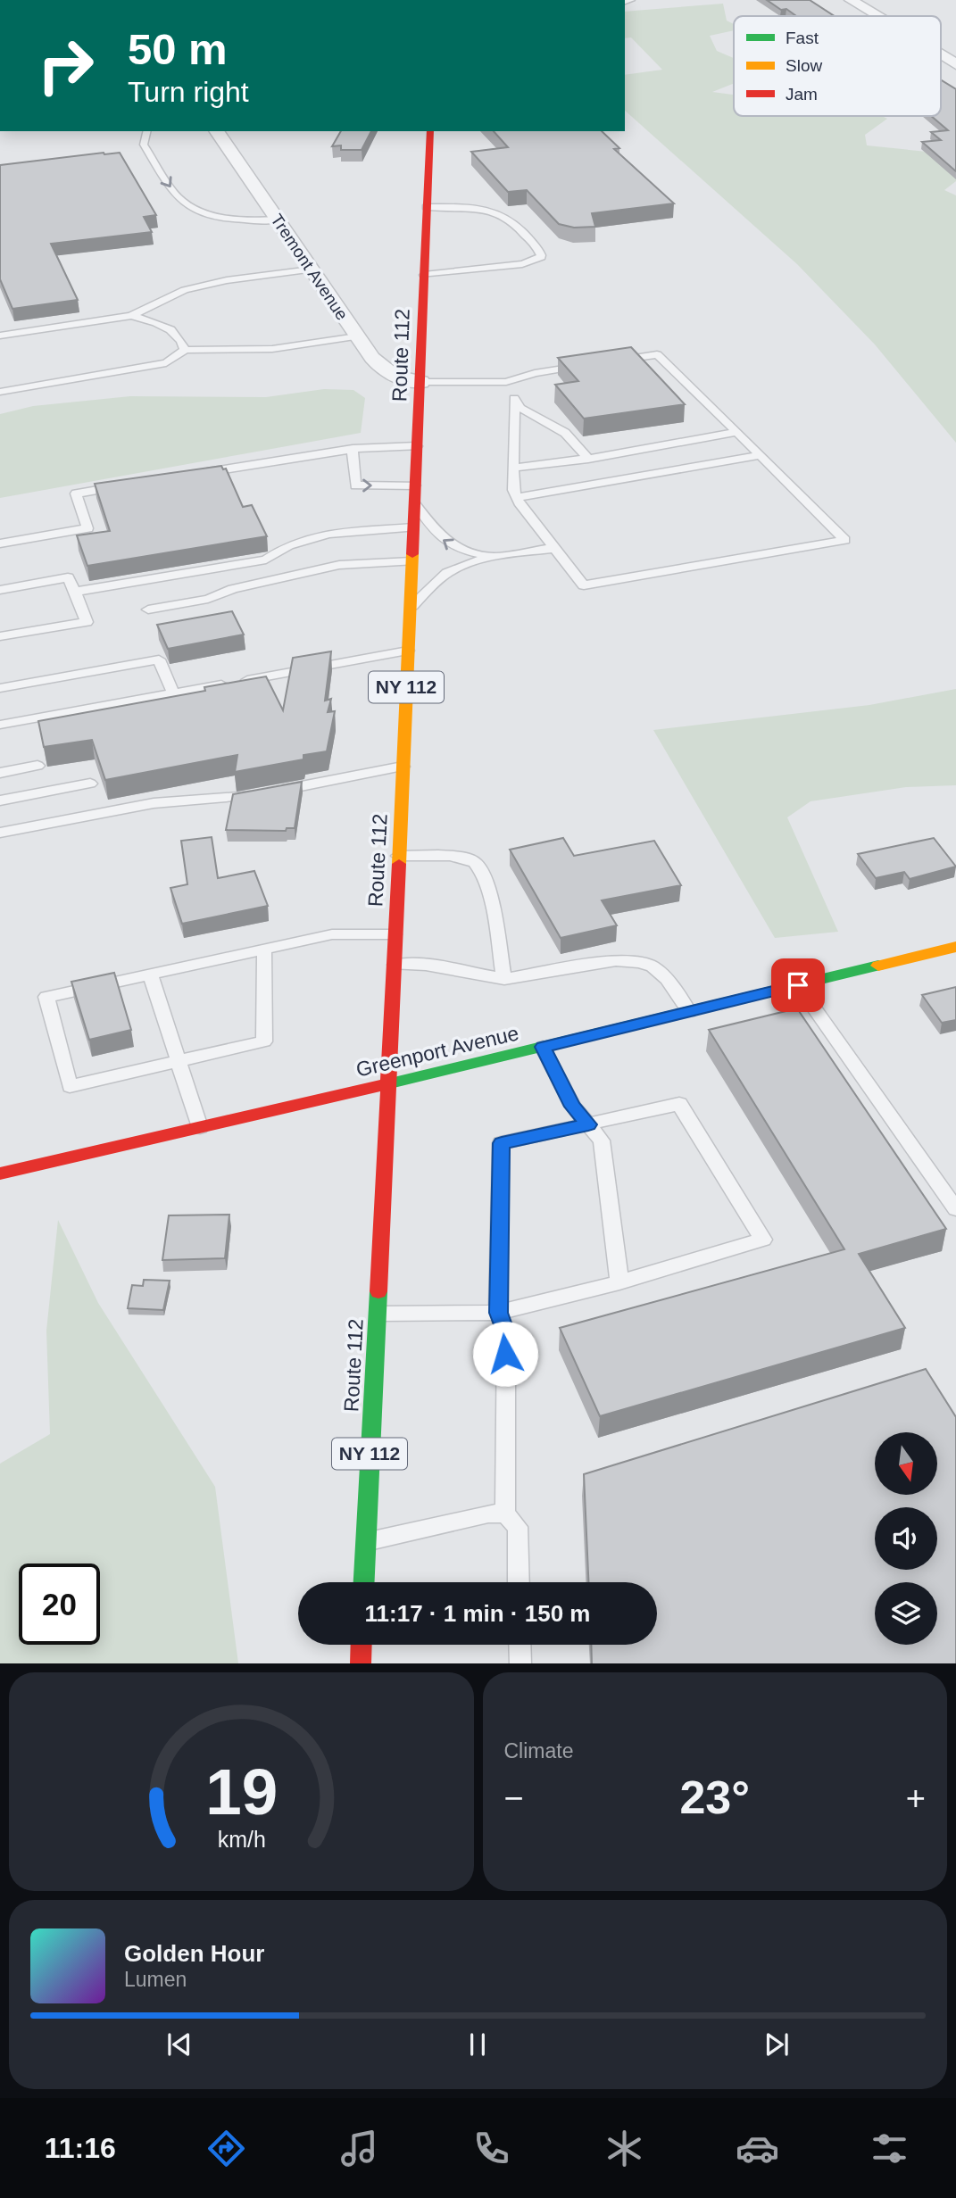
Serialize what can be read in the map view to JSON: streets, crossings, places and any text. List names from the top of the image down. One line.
{"streets":{"main road":["Route 112","NY 112","Greenport Avenue"],"street":["Tremont Avenue"]},"crossings":[["Tremont Avenue","Route 112"],["Route 112","Greenport Avenue"]],"legend":["Fast","Slow","Jam"],"north":"bottom","page":{"turn":["50 m","Turn right"],"limit":"20","trip":"11:17 · 1 min · 150 m","tile":"Climate","heat":["−","23°","+"],"song":["Golden Hour","Lumen"],"tabs":"11:16","gauge":["19","km/h"]}}
